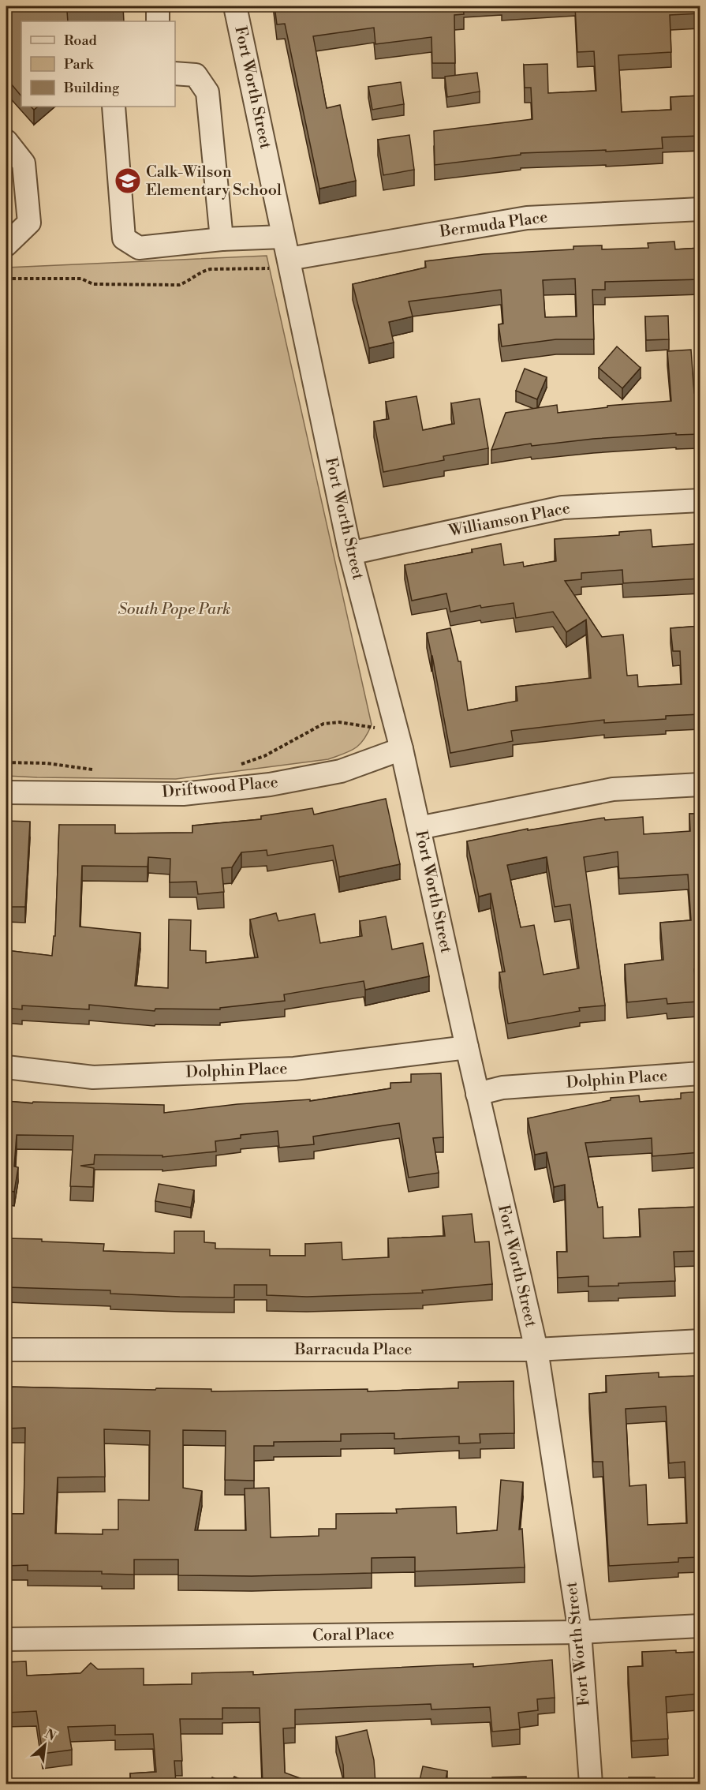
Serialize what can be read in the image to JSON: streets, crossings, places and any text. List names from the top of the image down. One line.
{"streets":{"street":["Fort Worth Street","Bermuda Place","Williamson Place","Driftwood Place","Dolphin Place","Barracuda Place","Coral Place"]},"crossings":[["Fort Worth Street","Bermuda Place"],["Fort Worth Street","Williamson Place"],["Fort Worth Street","Driftwood Place"],["Fort Worth Street","Dolphin Place"],["Fort Worth Street","Barracuda Place"],["Fort Worth Street","Coral Place"]],"parks":["South Pope Park"],"places":{"school or university":["Calk-Wilson Elementary School"]},"legend":["Road","Park","Building"],"north":"top right"}
